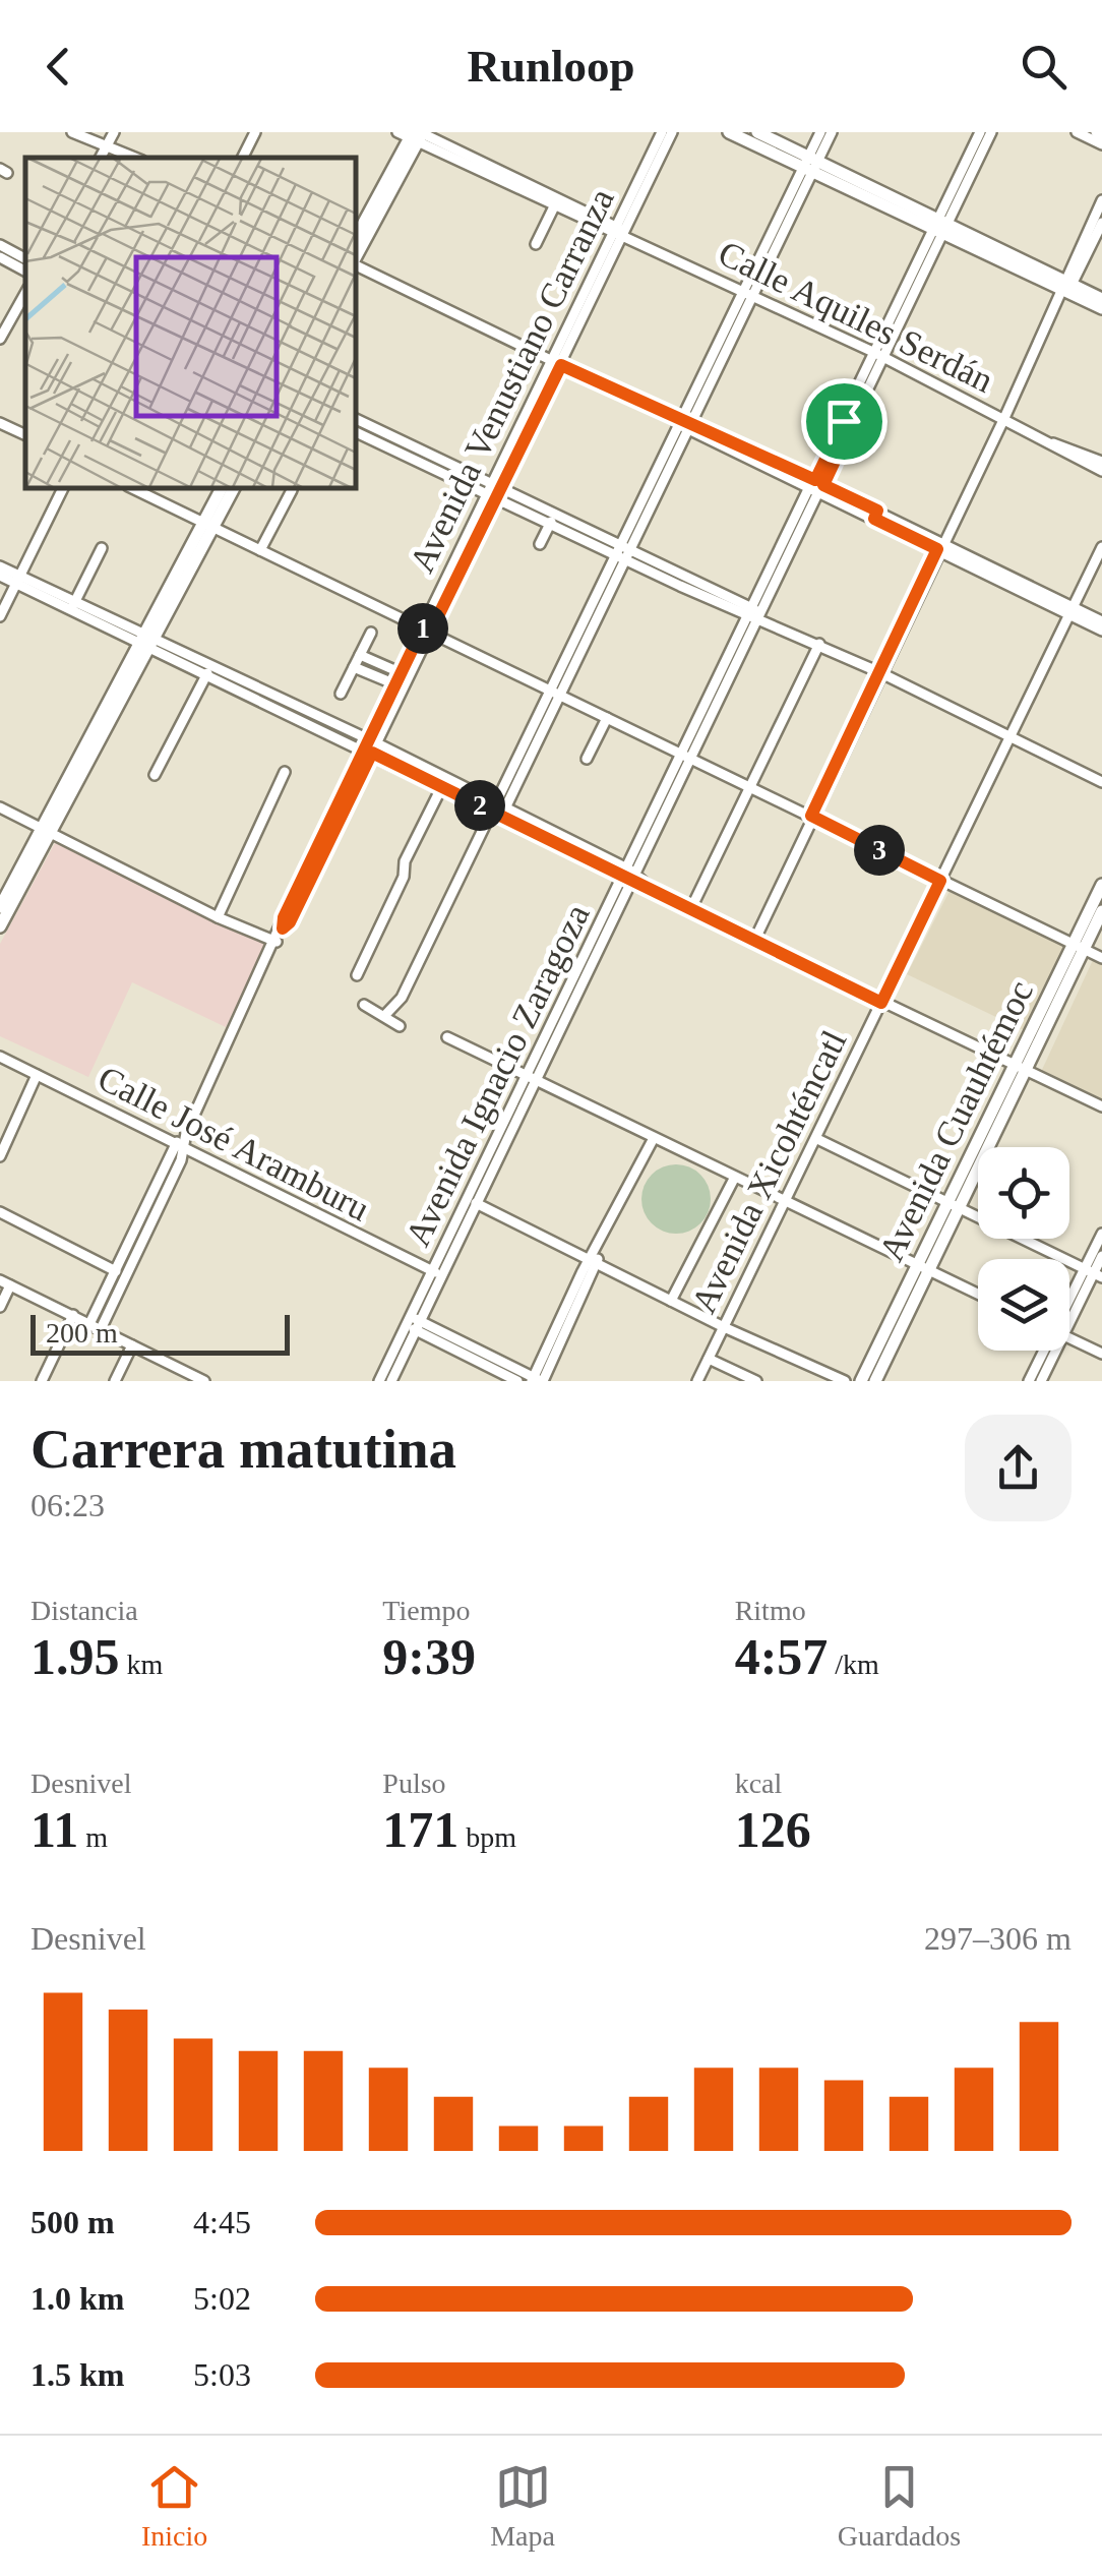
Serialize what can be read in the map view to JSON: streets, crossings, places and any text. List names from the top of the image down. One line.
{"streets":{"main road":["Avenida Cuauhtémoc"],"street":["Calle Aquiles Serdán","Avenida Venustiano Carranza","Avenida Ignacio Zaragoza","Calle José Aramburu","Avenida Xicohténcatl"]},"crossings":[["Calle Aquiles Serdán","Avenida Venustiano Carranza"],["Calle Aquiles Serdán","Avenida Ignacio Zaragoza"],["Avenida Venustiano Carranza","Calle José Aramburu"],["Avenida Ignacio Zaragoza","Calle José Aramburu"]],"scale_bar":"200 m","page":{"header":"Runloop","pins":["1","2","3"],"scale":"200 m","heading":["Carrera matutina","06:23"],"stats":[["Distancia","1.95 km"],["Tiempo","9:39"],["Ritmo","4:57 /km"],["Desnivel","11 m"],["Pulso","171 bpm"],["kcal","126"]],"chart":["Desnivel","297–306 m"],"list":[{"name":"500 m","note":"4:45"},{"name":"1.0 km","note":"5:02"},{"name":"1.5 km","note":"5:03"}],"tabs":["Inicio","Mapa","Guardados"]}}
